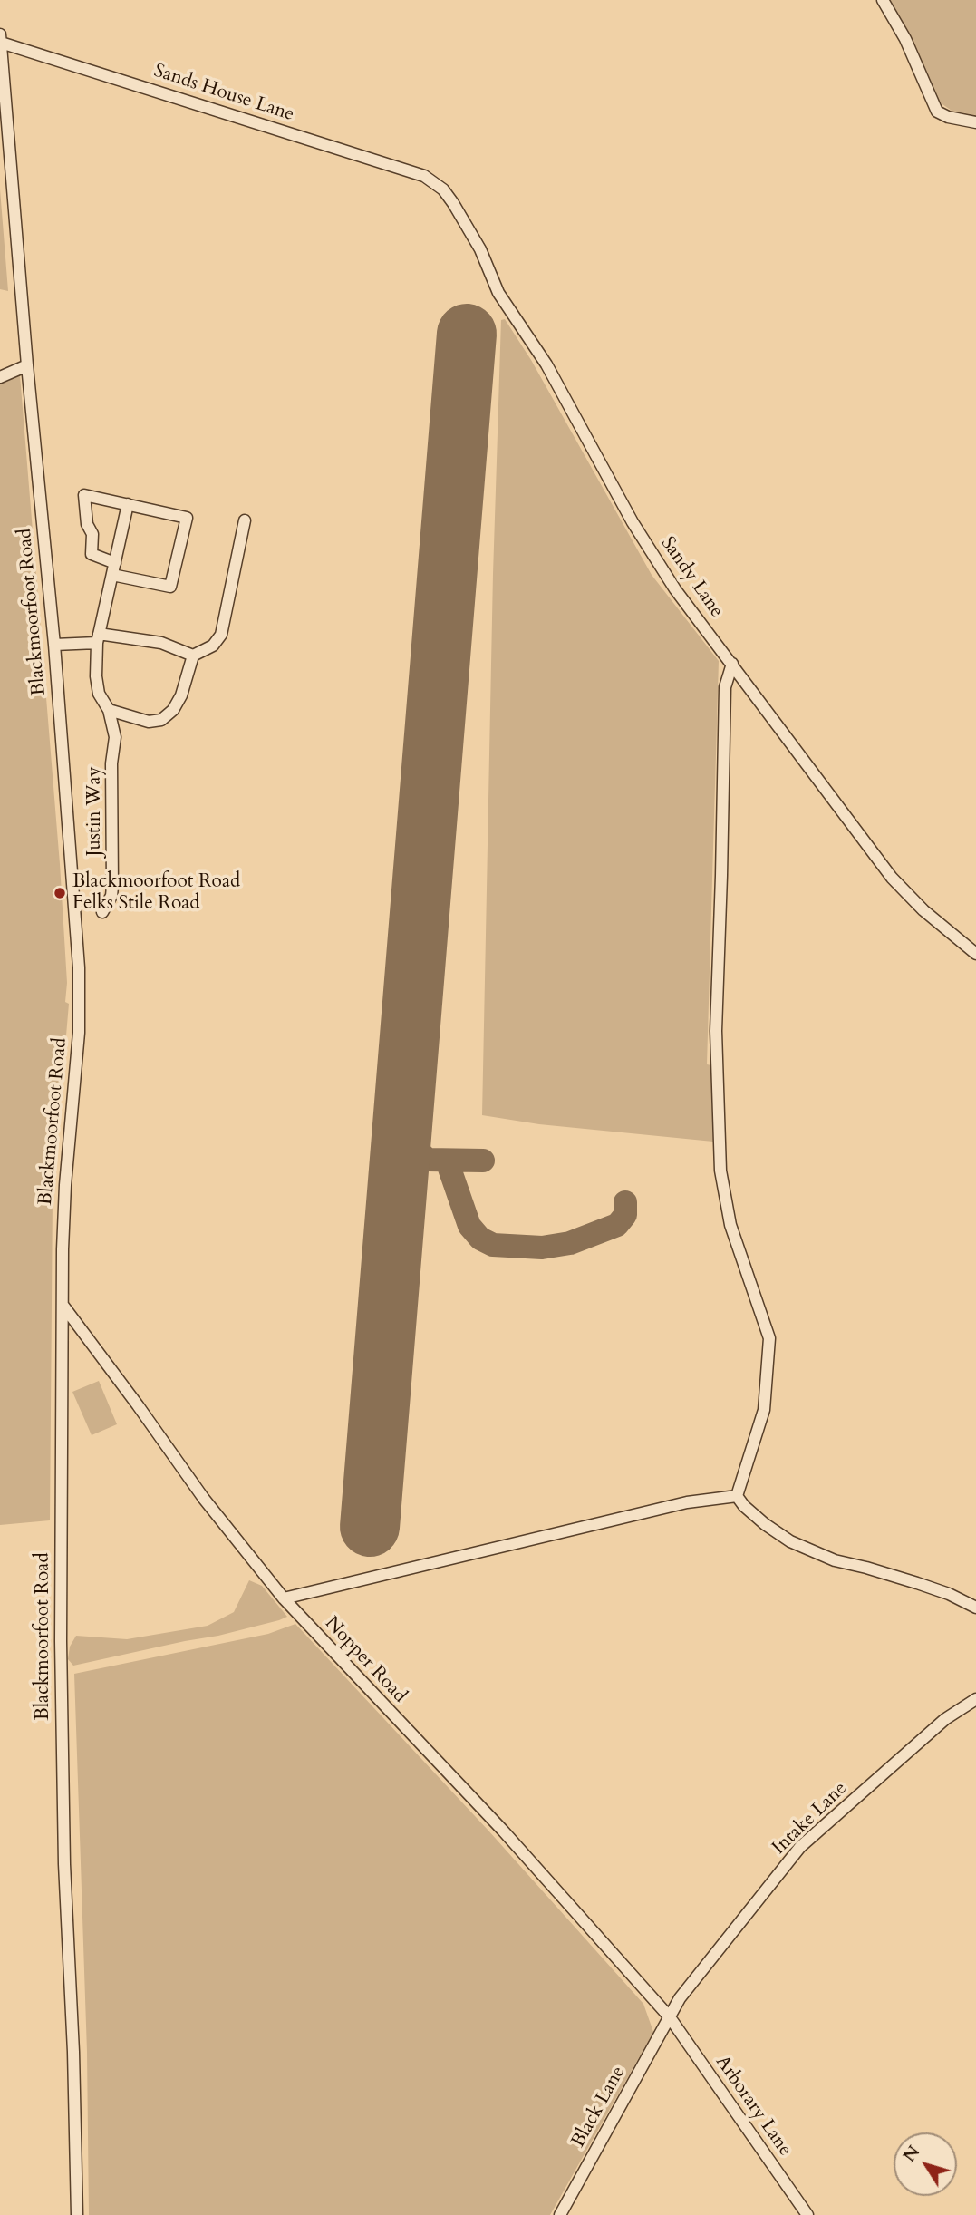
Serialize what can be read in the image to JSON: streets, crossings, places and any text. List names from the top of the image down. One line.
{"streets":{"street":["Sands House Lane","Sandy Lane","Blackmoorfoot Road","Justin Way","Nopper Road","Intake Lane","Arborary Lane","Black Lane"]},"crossings":[["Sands House Lane","Sandy Lane"],["Sands House Lane","Blackmoorfoot Road"],["Blackmoorfoot Road","Nopper Road"],["Nopper Road","Intake Lane"],["Nopper Road","Arborary Lane"],["Nopper Road","Black Lane"],["Intake Lane","Arborary Lane"],["Intake Lane","Black Lane"],["Arborary Lane","Black Lane"]],"places":["Blackmoorfoot Road Felks Stile Road"],"north":"top left"}
